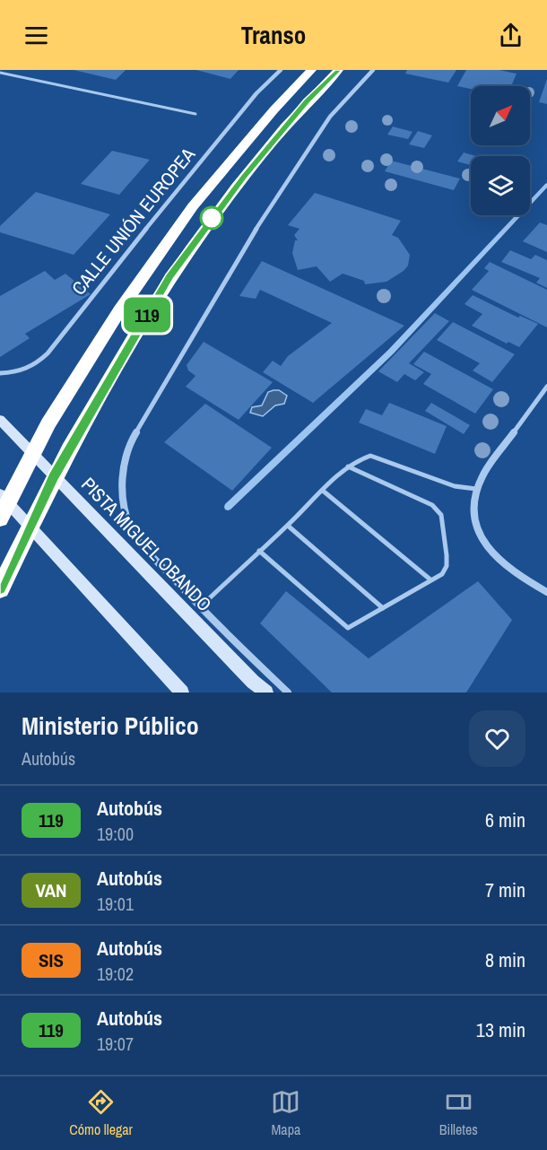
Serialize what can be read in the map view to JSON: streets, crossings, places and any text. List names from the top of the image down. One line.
{"streets":{"main road":["PISTA MIGUEL OBANDO"],"street":["CALLE UNIÓN EUROPEA"]},"lines":["bus line 119"],"north":"top right","page":{"header":"Transo","on_map":"119","heading":["Ministerio Público","Autobús"],"list":[{"mark":"119","name":"Autobús","note":"19:00","value":"6 min"},{"mark":"VAN","name":"Autobús","note":"19:01","value":"7 min"},{"mark":"SIS","name":"Autobús","note":"19:02","value":"8 min"},{"mark":"119","name":"Autobús","note":"19:07","value":"13 min"}],"tabs":["Cómo llegar","Mapa","Billetes"]}}
